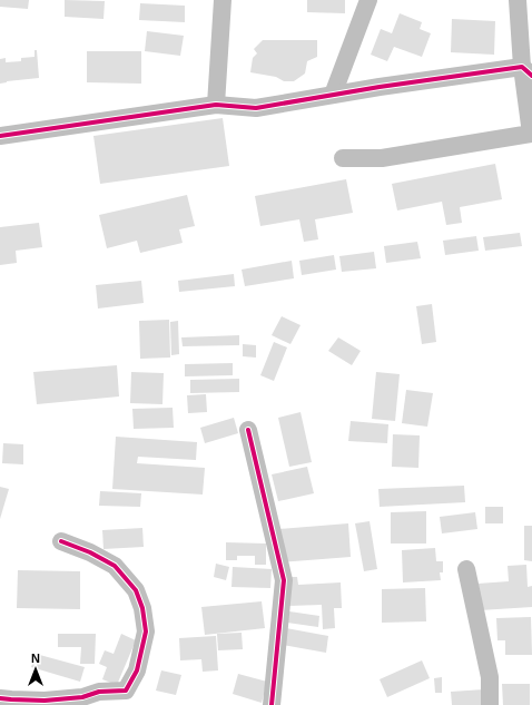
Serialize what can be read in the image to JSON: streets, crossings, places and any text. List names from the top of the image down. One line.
{"north":"top"}
